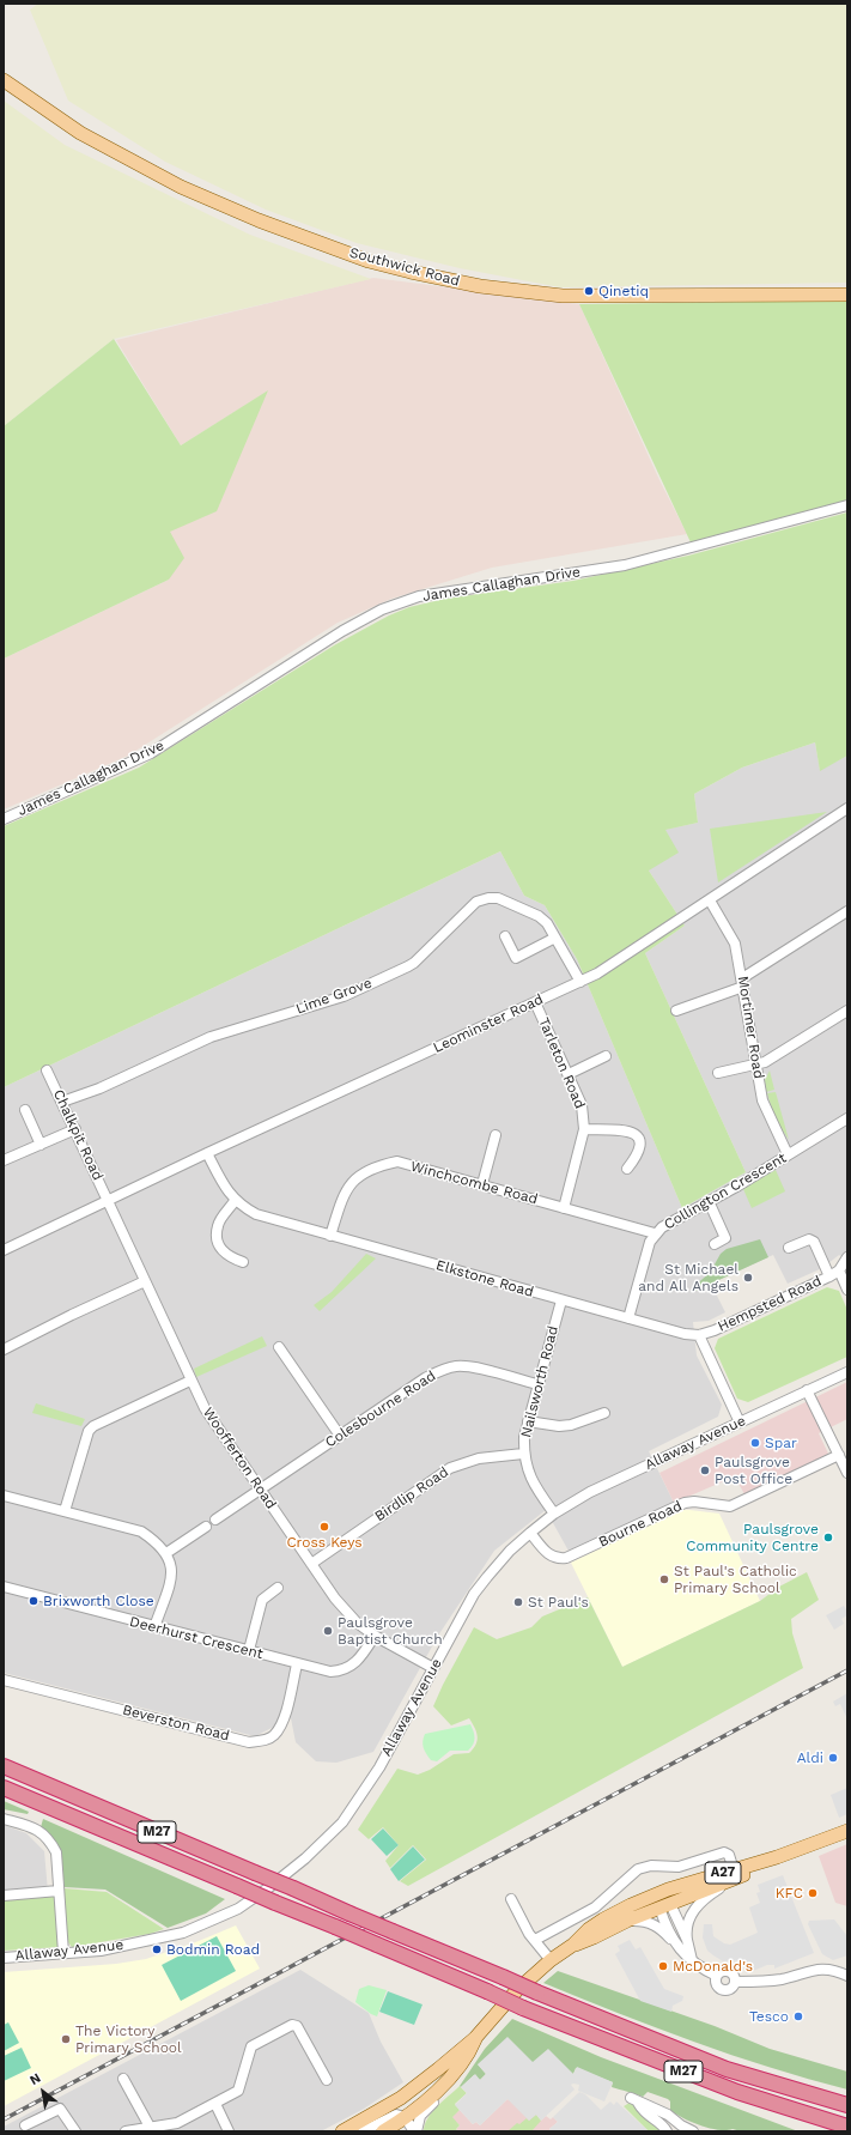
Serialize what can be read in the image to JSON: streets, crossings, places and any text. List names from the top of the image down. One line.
{"streets":{"highway":["M27"],"main road":["Southwick Road","A27"],"street":["James Callaghan Drive","Lime Grove","Leominster Road","Mortimer Road","Tarleton Road","Chalkpit Road","Winchcombe Road","Collington Crescent","Elkstone Road","Hempsted Road","Nailsworth Road","Colesbourne Road","Allaway Avenue","Woofferton Road","Birdlip Road","Bourne Road","Deerhurst Crescent","Beverston Road"]},"crossings":[["Lime Grove","Leominster Road"],["Lime Grove","Chalkpit Road"],["Leominster Road","Mortimer Road"],["Leominster Road","Tarleton Road"],["Leominster Road","Chalkpit Road"],["Leominster Road","Elkstone Road"],["Leominster Road","Woofferton Road"],["Mortimer Road","Collington Crescent"],["Tarleton Road","Winchcombe Road"],["Chalkpit Road","Woofferton Road"],["Winchcombe Road","Collington Crescent"],["Winchcombe Road","Elkstone Road"],["Collington Crescent","Elkstone Road"],["Elkstone Road","Hempsted Road"],["Elkstone Road","Nailsworth Road"],["Nailsworth Road","Colesbourne Road"],["Nailsworth Road","Allaway Avenue"],["Nailsworth Road","Birdlip Road"],["Colesbourne Road","Woofferton Road"],["Allaway Avenue","Woofferton Road"],["Allaway Avenue","Bourne Road"],["Woofferton Road","Birdlip Road"],["Woofferton Road","Deerhurst Crescent"],["Deerhurst Crescent","Beverston Road"]],"places":["Qinetiq","St Michael and All Angels","Spar","Paulsgrove Post Office","Cross Keys","Paulsgrove Community Centre","St Paul's Catholic Primary School","Brixworth Close","St Paul's","Paulsgrove Baptist Church","Aldi","KFC","Bodmin Road","McDonald's","Tesco","The Victory Primary School"],"north":"top left"}
